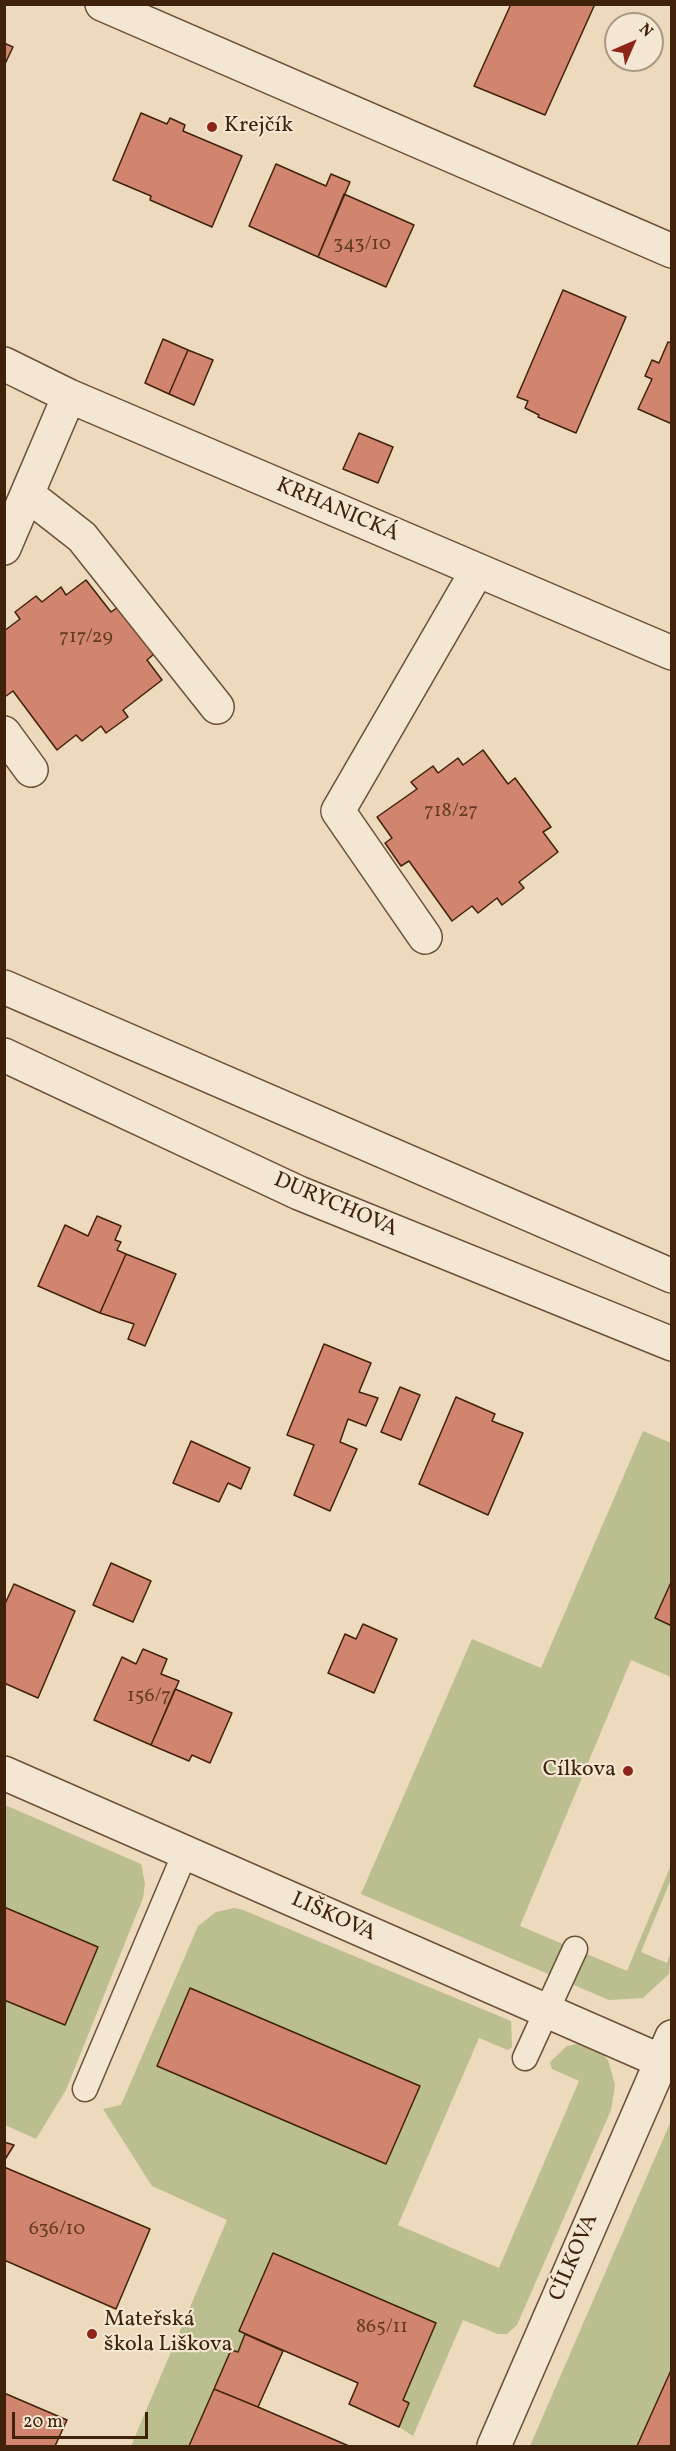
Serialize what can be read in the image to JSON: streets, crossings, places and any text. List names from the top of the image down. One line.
{"streets":{"street":["KRHANICKÁ","DURYCHOVA","LIŠKOVA","CÍLKOVA"]},"crossings":[["LIŠKOVA","CÍLKOVA"]],"places":["Krejčík","Cílkova","Mateřská škola Liškova"],"house_numbers":["343/10","717/29","718/27","156/7","636/10","865/11"],"scale_bar":"20 m","north":"top right"}
